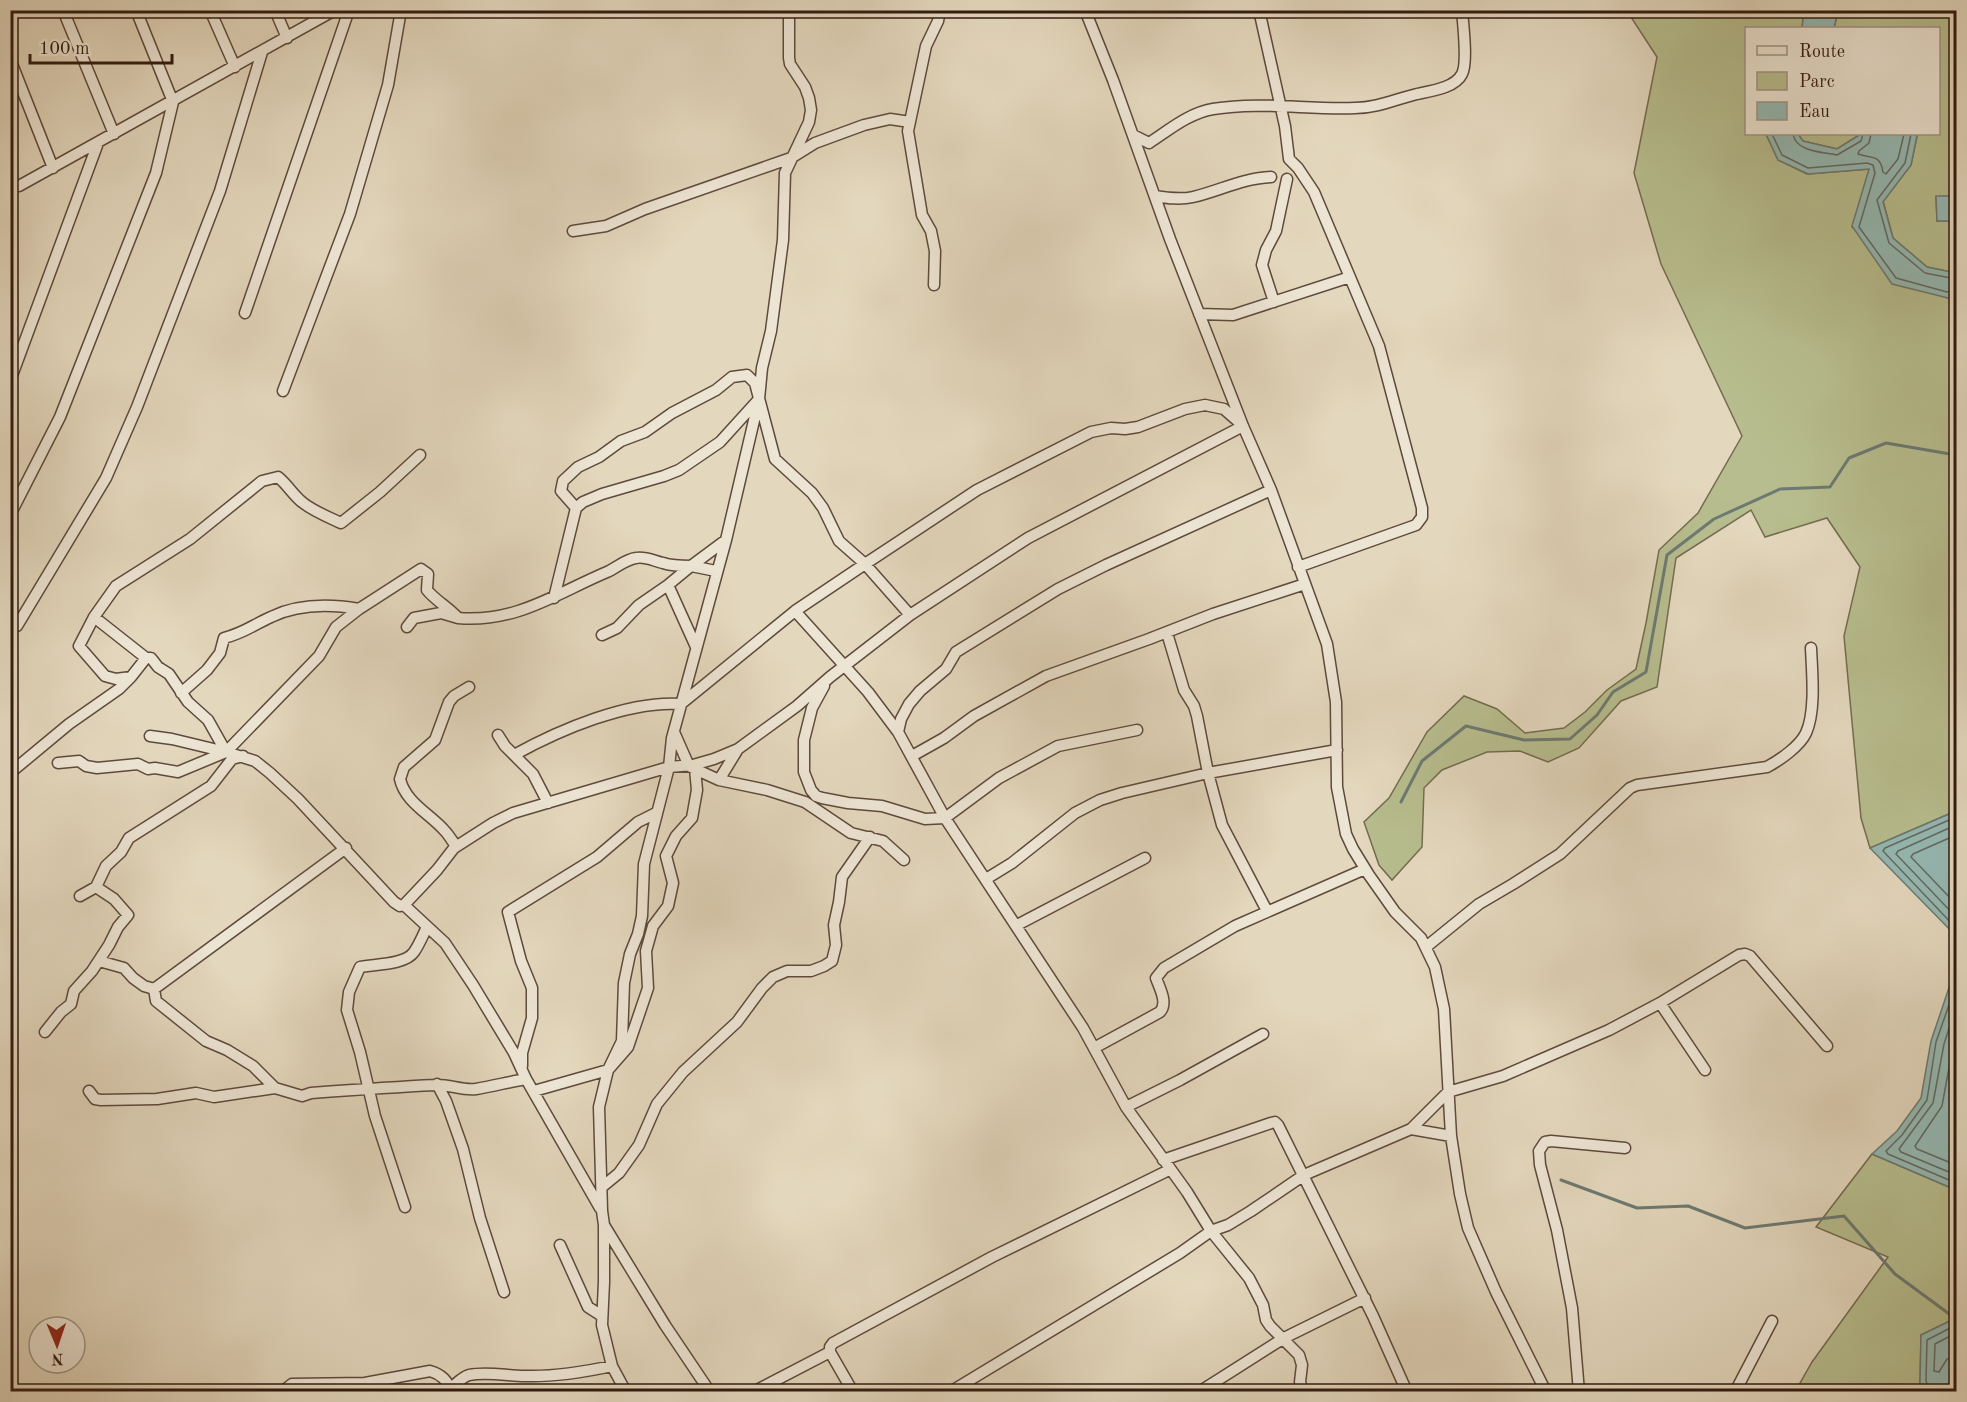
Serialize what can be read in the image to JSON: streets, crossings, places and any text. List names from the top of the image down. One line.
{"legend":["Route","Parc","Eau"],"scale_bar":"100 m","north":"bottom"}
